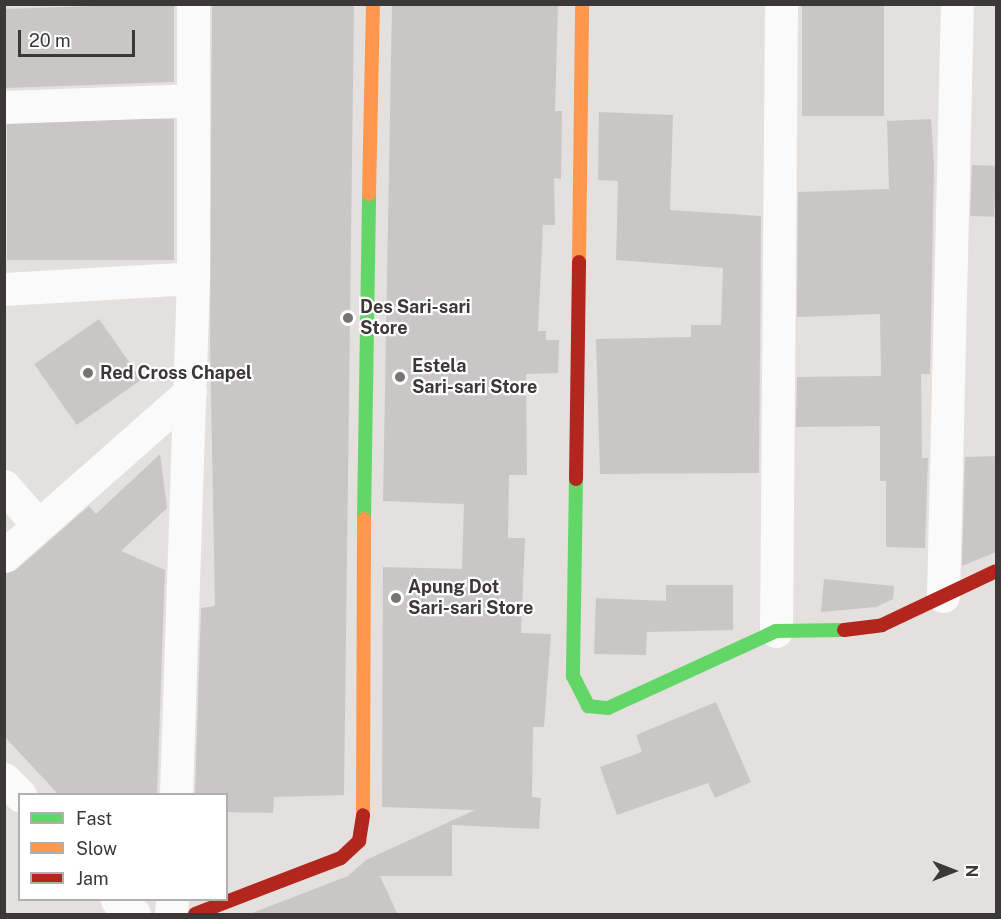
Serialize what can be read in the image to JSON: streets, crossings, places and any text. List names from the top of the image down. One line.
{"places":["Des Sari-sari Store","Red Cross Chapel","Estela Sari-sari Store","Apung Dot Sari-sari Store"],"legend":["Fast","Slow","Jam"],"scale_bar":"20 m","north":"right"}
